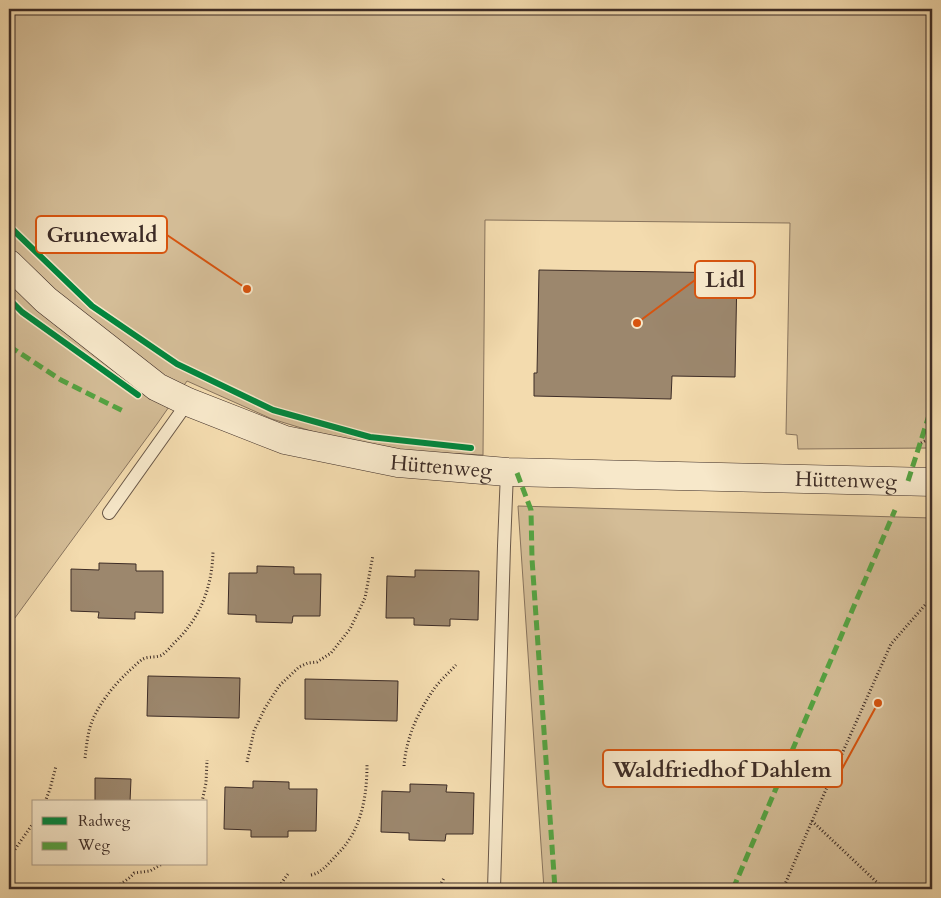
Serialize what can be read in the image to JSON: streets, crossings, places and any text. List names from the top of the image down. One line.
{"streets":{"main road":["Hüttenweg"]},"places":["Grunewald","Lidl","Waldfriedhof Dahlem"],"legend":["Radweg","Weg"]}
